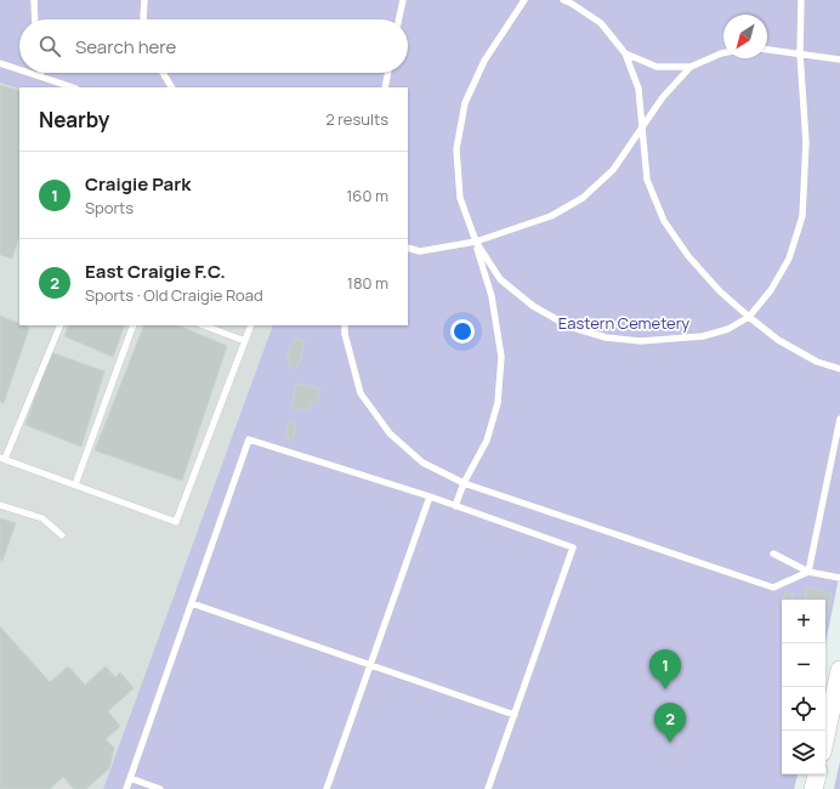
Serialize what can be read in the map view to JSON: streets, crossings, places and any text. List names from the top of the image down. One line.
{"parks":["Eastern Cemetery"],"north":"bottom left","page":{"search":"Search here","heading":["Nearby","2 results"],"list":[{"mark":"1","name":"Craigie Park","note":"Sports","value":"160 m"},{"mark":"2","name":"East Craigie F.C.","note":"Sports · Old Craigie Road","value":"180 m"}],"map_buttons":["+","−"],"pins":["1","2"]}}
